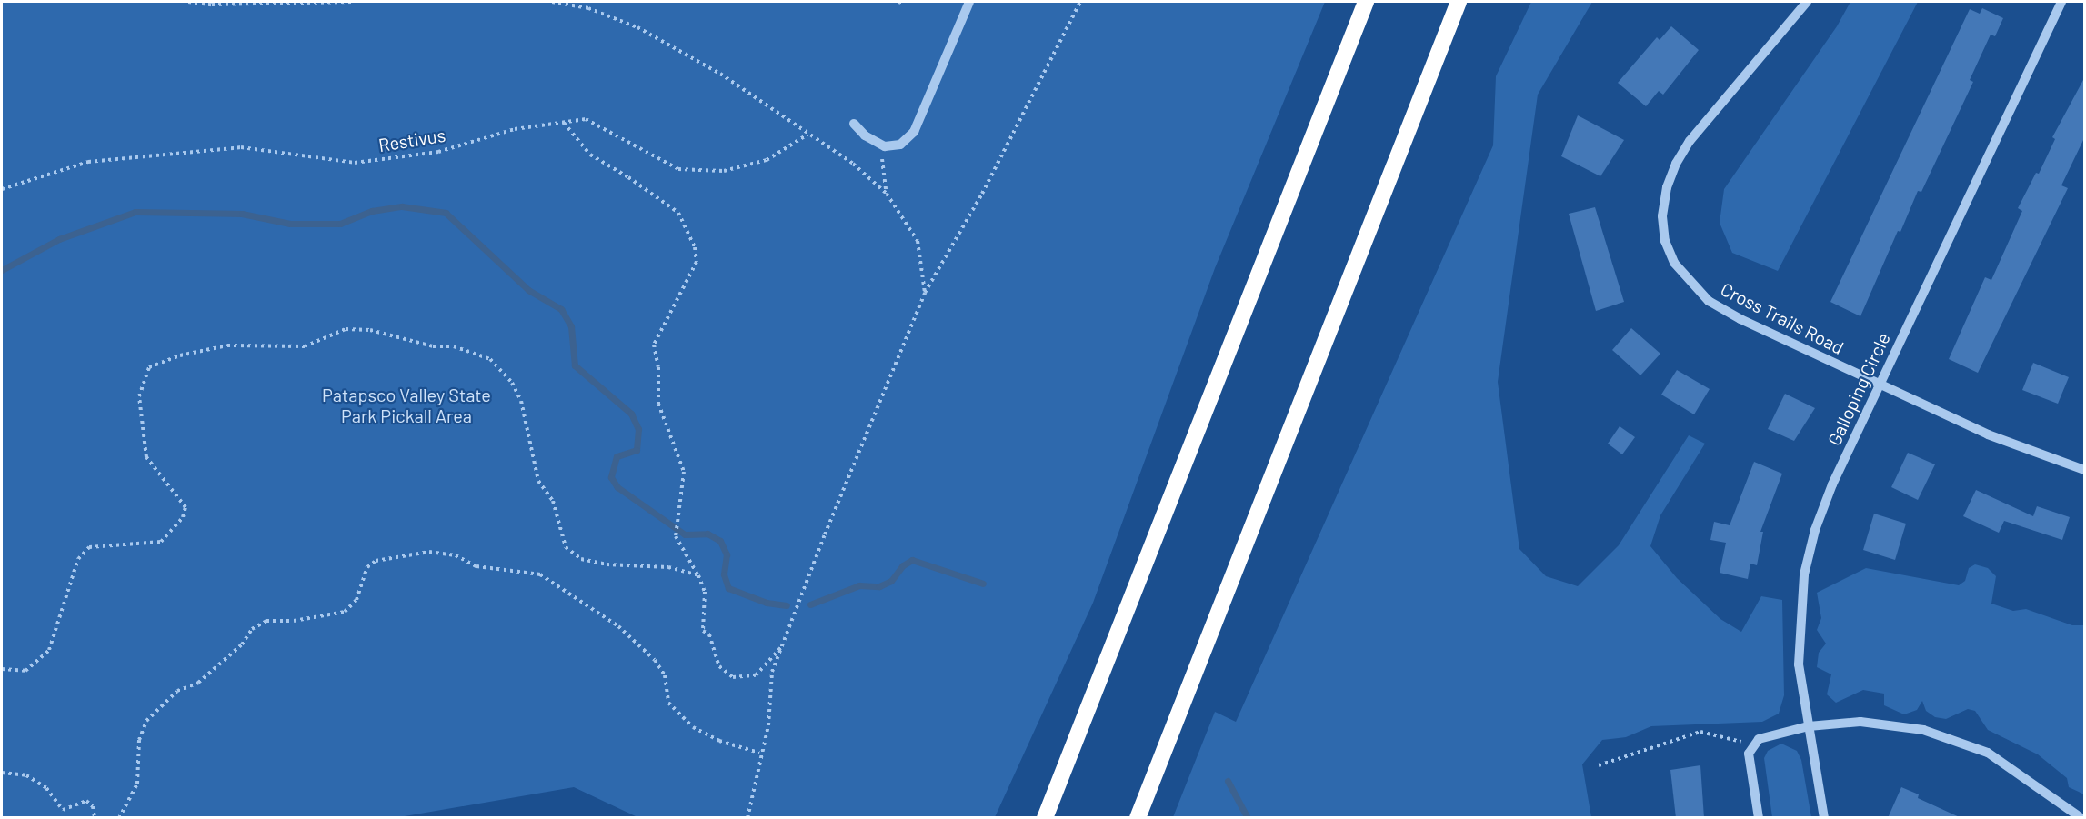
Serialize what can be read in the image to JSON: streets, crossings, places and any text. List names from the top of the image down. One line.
{"streets":{"street":["Cross Trails Road","Galloping Circle"],"path":["Restivus"]},"crossings":[["Cross Trails Road","Galloping Circle"]],"parks":["Patapsco Valley State Park Pickall Area"]}
